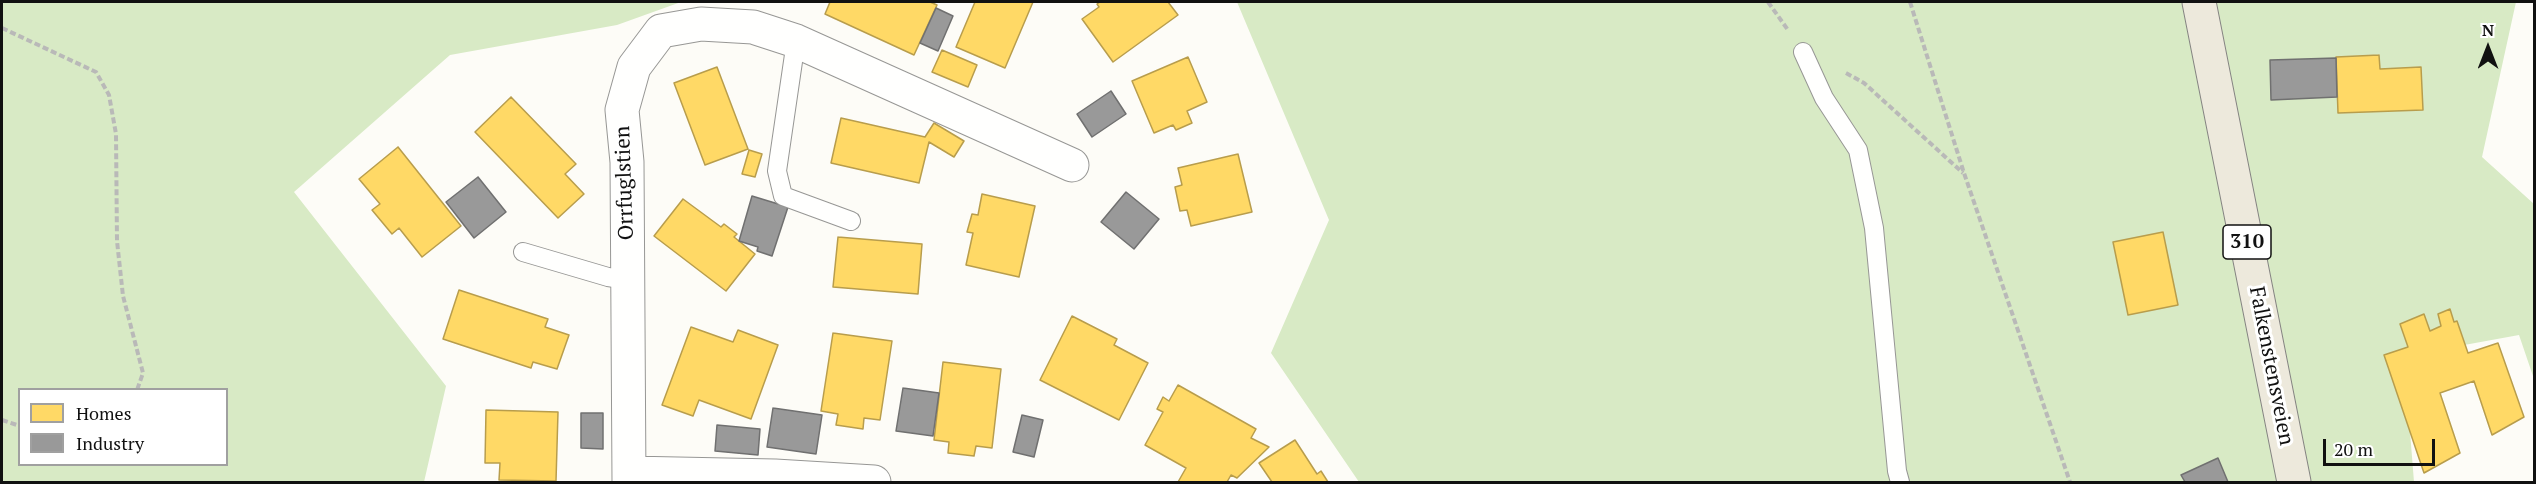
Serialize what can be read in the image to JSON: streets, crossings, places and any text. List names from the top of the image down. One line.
{"streets":{"main road":["310","Falkenstensveien"],"street":["Orrfuglstien"]},"legend":["Homes","Industry"],"scale_bar":"20 m","north":"top"}
